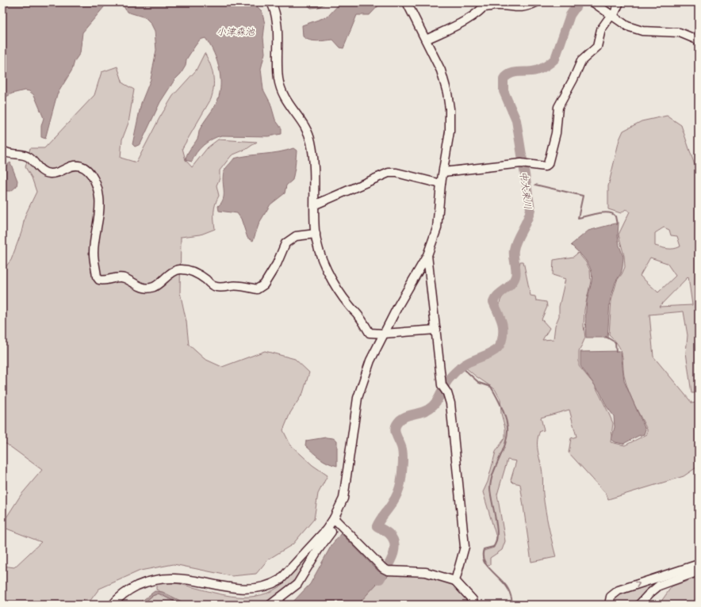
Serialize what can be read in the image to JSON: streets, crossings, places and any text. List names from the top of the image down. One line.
{"water":["小津森池","中大束川"]}
